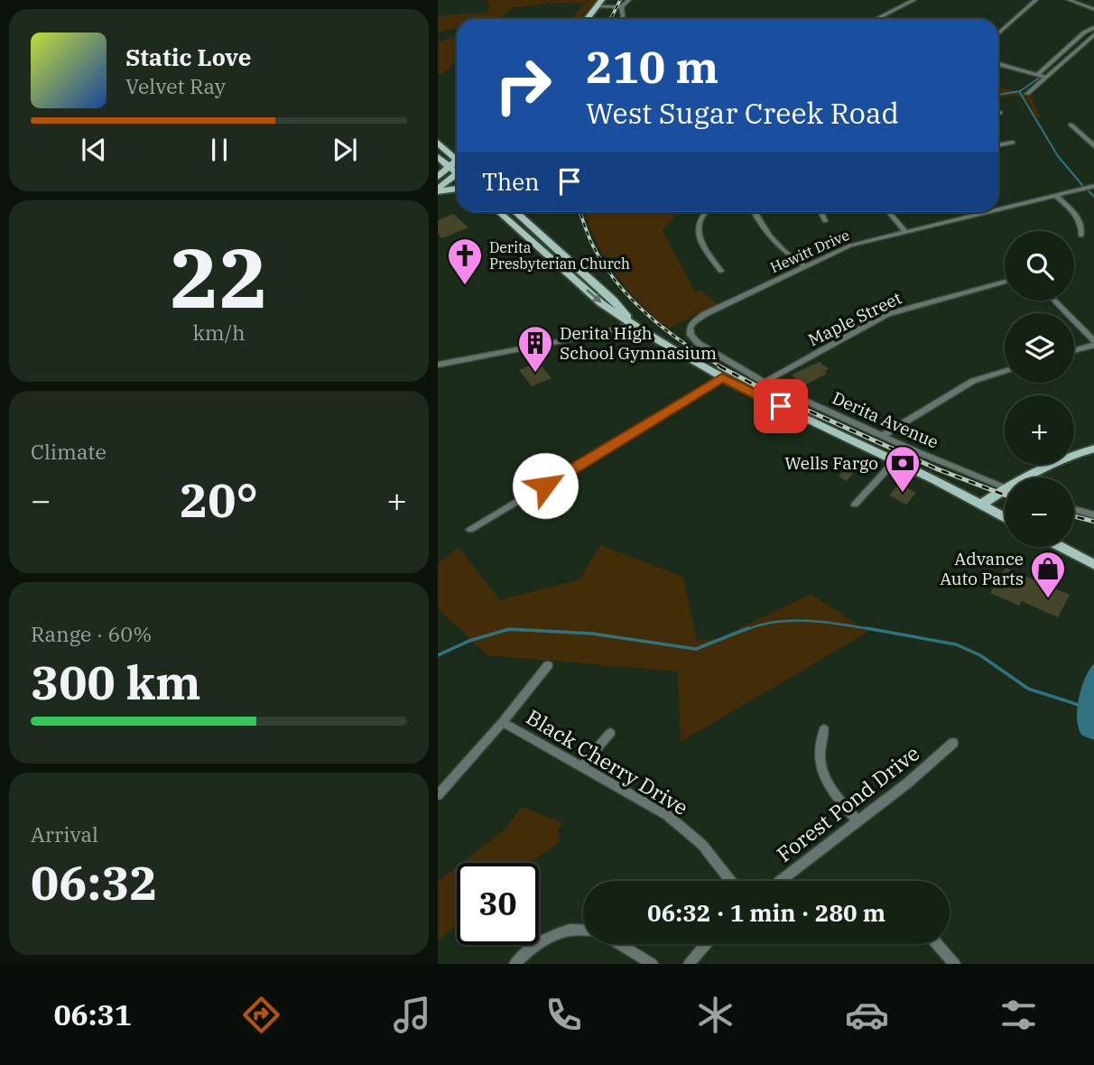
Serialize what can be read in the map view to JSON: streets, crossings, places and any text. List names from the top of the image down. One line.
{"streets":{"street":["Hewitt Drive","Maple Street","Derita Avenue","Black Cherry Drive","Forest Pond Drive"]},"crossings":[["Hewitt Drive","Derita Avenue"],["Maple Street","Derita Avenue"]],"places":{"church":["Derita Presbyterian Church"],"building":["Derita High School Gymnasium"],"bank":["Wells Fargo"],"shop":["Advance Auto Parts"]},"page":{"turn":["210 m","West Sugar Creek Road"],"song":["Static Love","Velvet Ray"],"then":"Then","tile":[["22","km/h"],"Climate",["Range · 60%","300 km"],["Arrival","06:32"]],"map_buttons":["+","−"],"heat":["−","20°","+"],"limit":"30","trip":"06:32 · 1 min · 280 m","tabs":"06:31"}}
